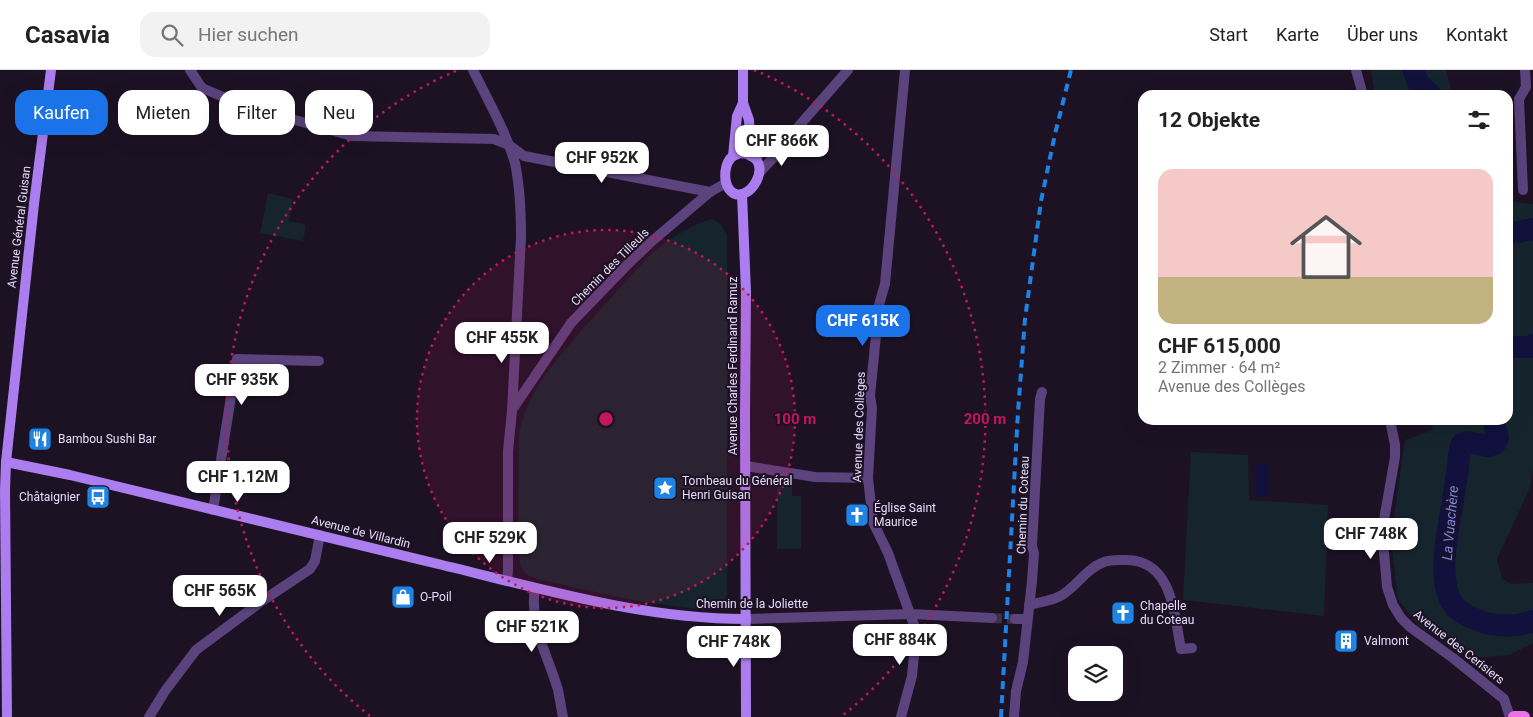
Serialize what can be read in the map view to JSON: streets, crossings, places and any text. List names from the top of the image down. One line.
{"streets":{"street":["Avenue Général Guisan","Chemin des Tilleuls","Avenue Charles Ferdinand Ramuz","Avenue des Collèges","Chemin du Coteau","Avenue de Villardin","Chemin de la Joliette","Avenue des Cerisiers"]},"crossings":[["Avenue Général Guisan","Avenue de Villardin"],["Chemin des Tilleuls","Avenue Charles Ferdinand Ramuz"],["Avenue Charles Ferdinand Ramuz","Chemin de la Joliette"],["Avenue des Collèges","Chemin de la Joliette"],["Avenue de Villardin","Chemin de la Joliette"]],"water":["La Vuachère"],"places":{"restaurant":["Bambou Sushi Bar"],"place":["Tombeau du Général Henri Guisan"],"bus stop":["Châtaignier"],"church":["Église Saint Maurice","Chapelle du Coteau"],"shop":["O-Poil"],"building":["Valmont"]},"page":{"header":"Casavia","search":"Hier suchen","nav":["Start","Karte","Über uns","Kontakt"],"chip":["Kaufen","Mieten","Filter","Neu"],"heading":"12 Objekte","price":["CHF 866K","CHF 952K","CHF 615K","CHF 455K","CHF 935K","CHF 1.12M","CHF 748K","CHF 529K","CHF 565K","CHF 521K","CHF 884K","CHF 748K"],"list":[{"name":"CHF 615,000","note":"2 Zimmer · 64 m² · Avenue des Collèges"}]},"rings":["100 m","200 m"]}
